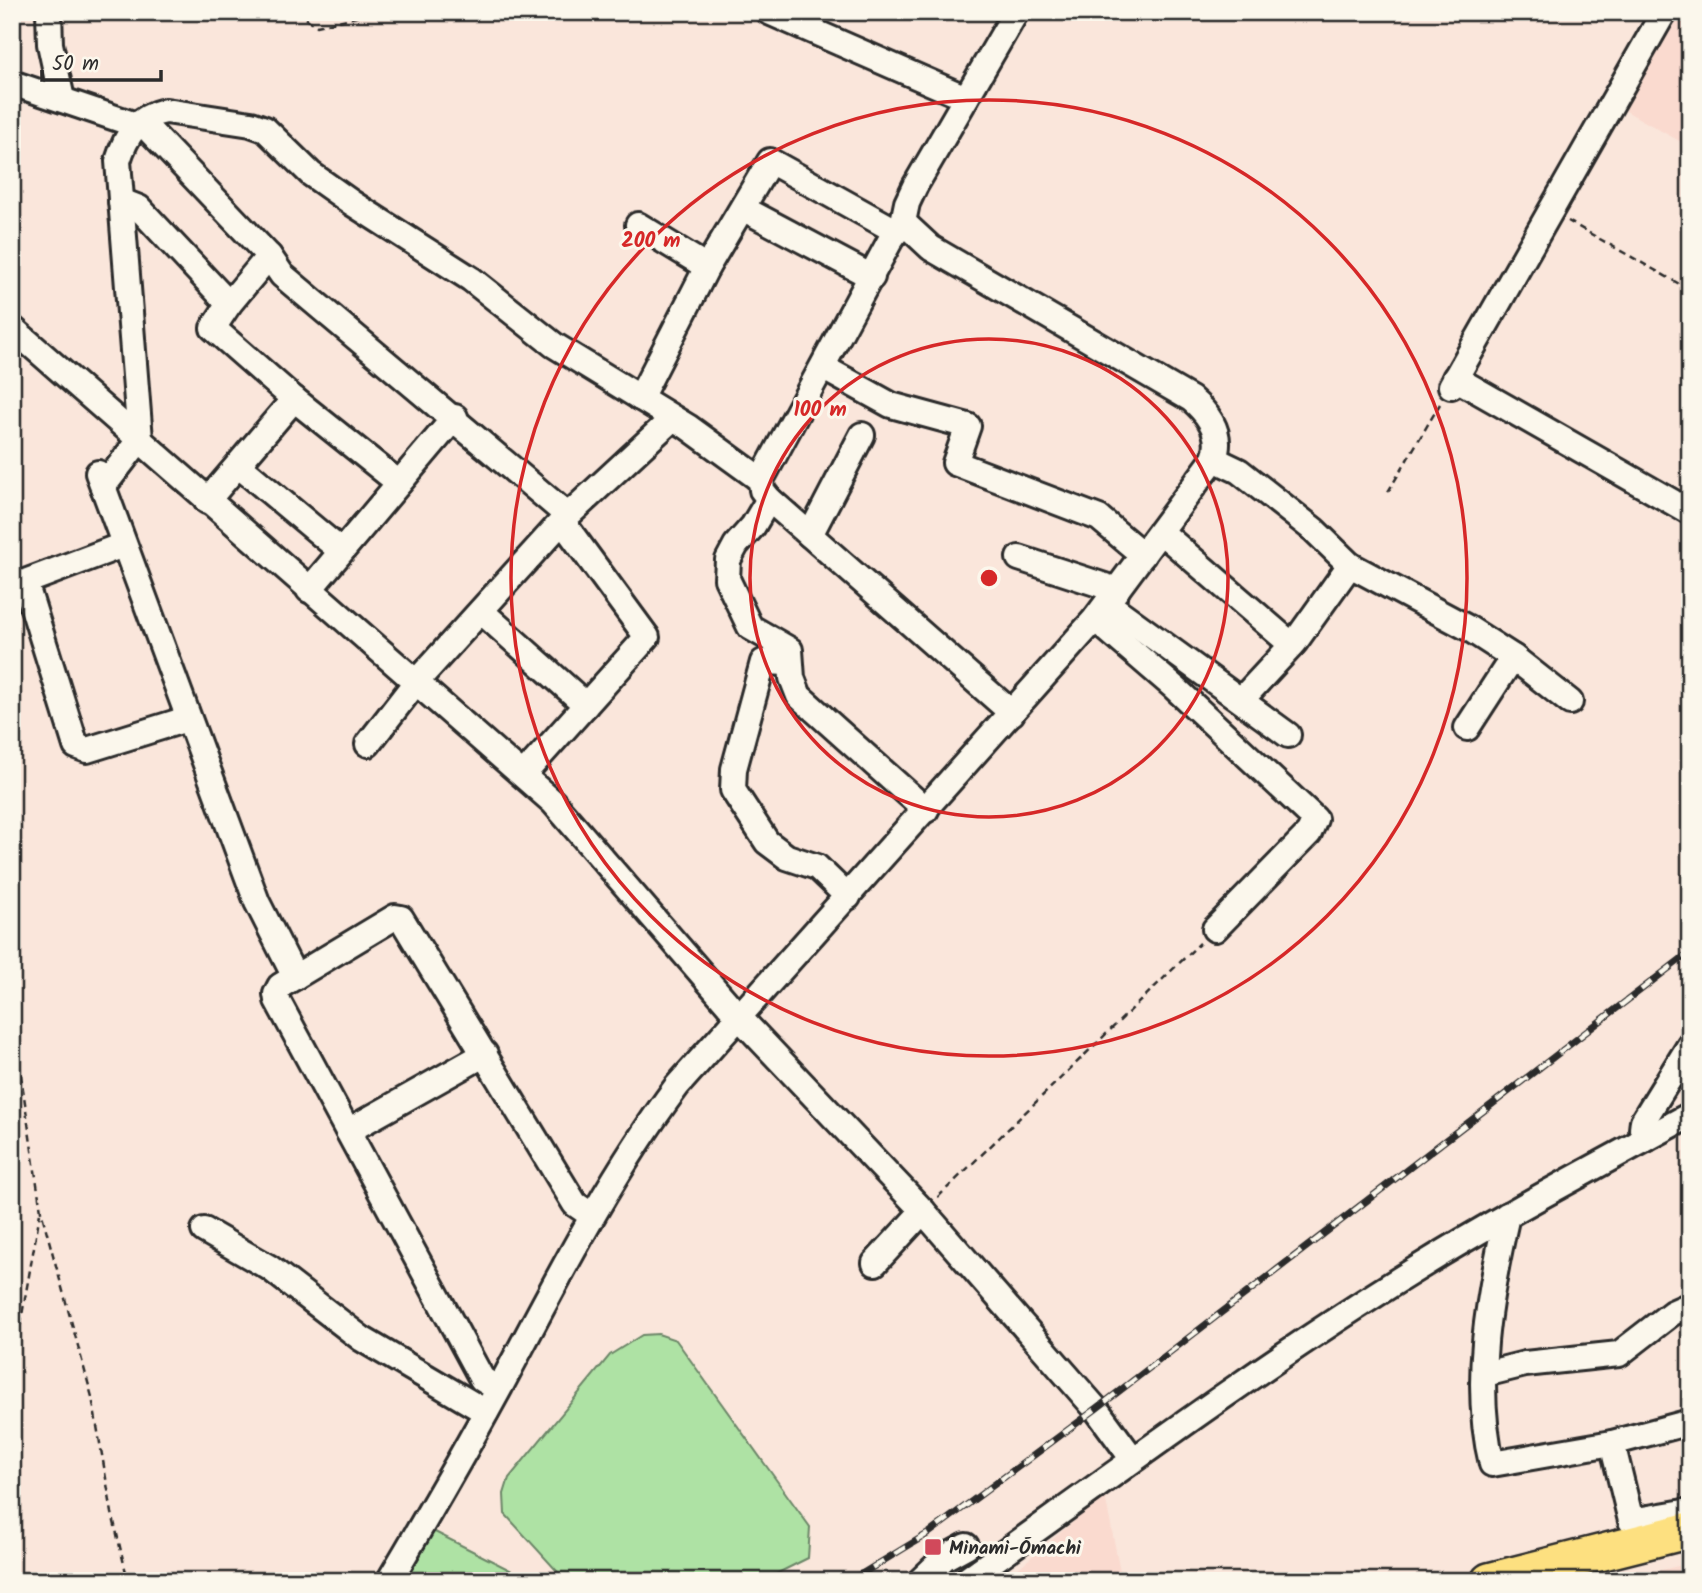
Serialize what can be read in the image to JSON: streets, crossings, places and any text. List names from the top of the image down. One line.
{"places":{"transit":["Minami-Ōmachi"]},"scale_bar":"50 m","rings":["200 m","100 m"]}
